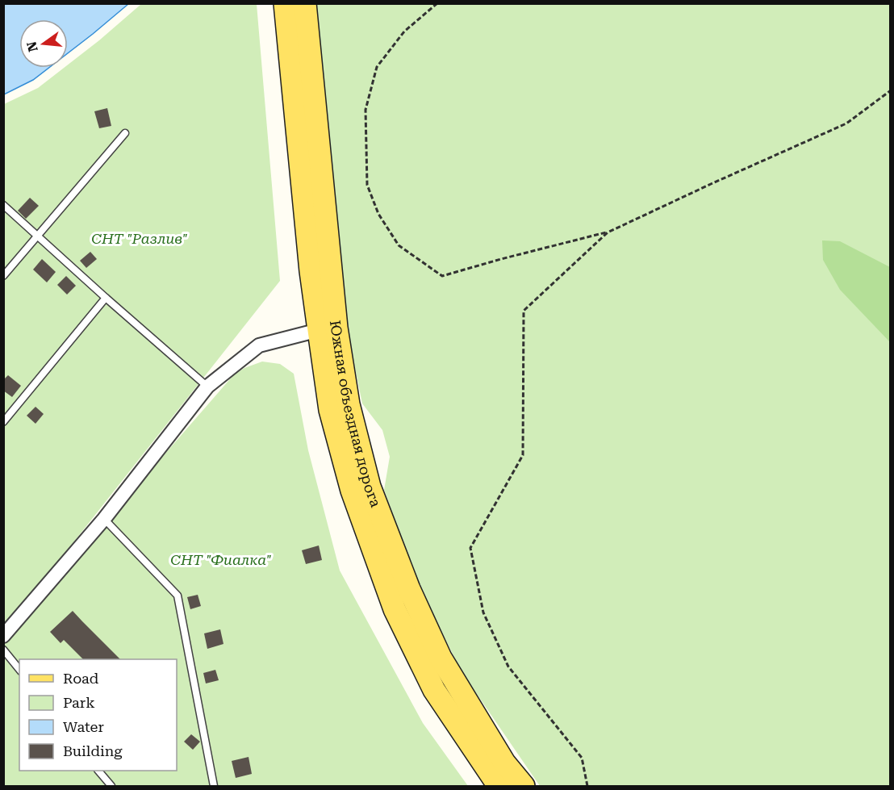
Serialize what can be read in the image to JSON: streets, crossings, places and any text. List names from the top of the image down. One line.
{"streets":{"main road":["Южная объездная дорога"]},"parks":["СНТ \"Разлив\"","СНТ \"Фиалка\""],"legend":["Road","Park","Water","Building"],"north":"left"}
